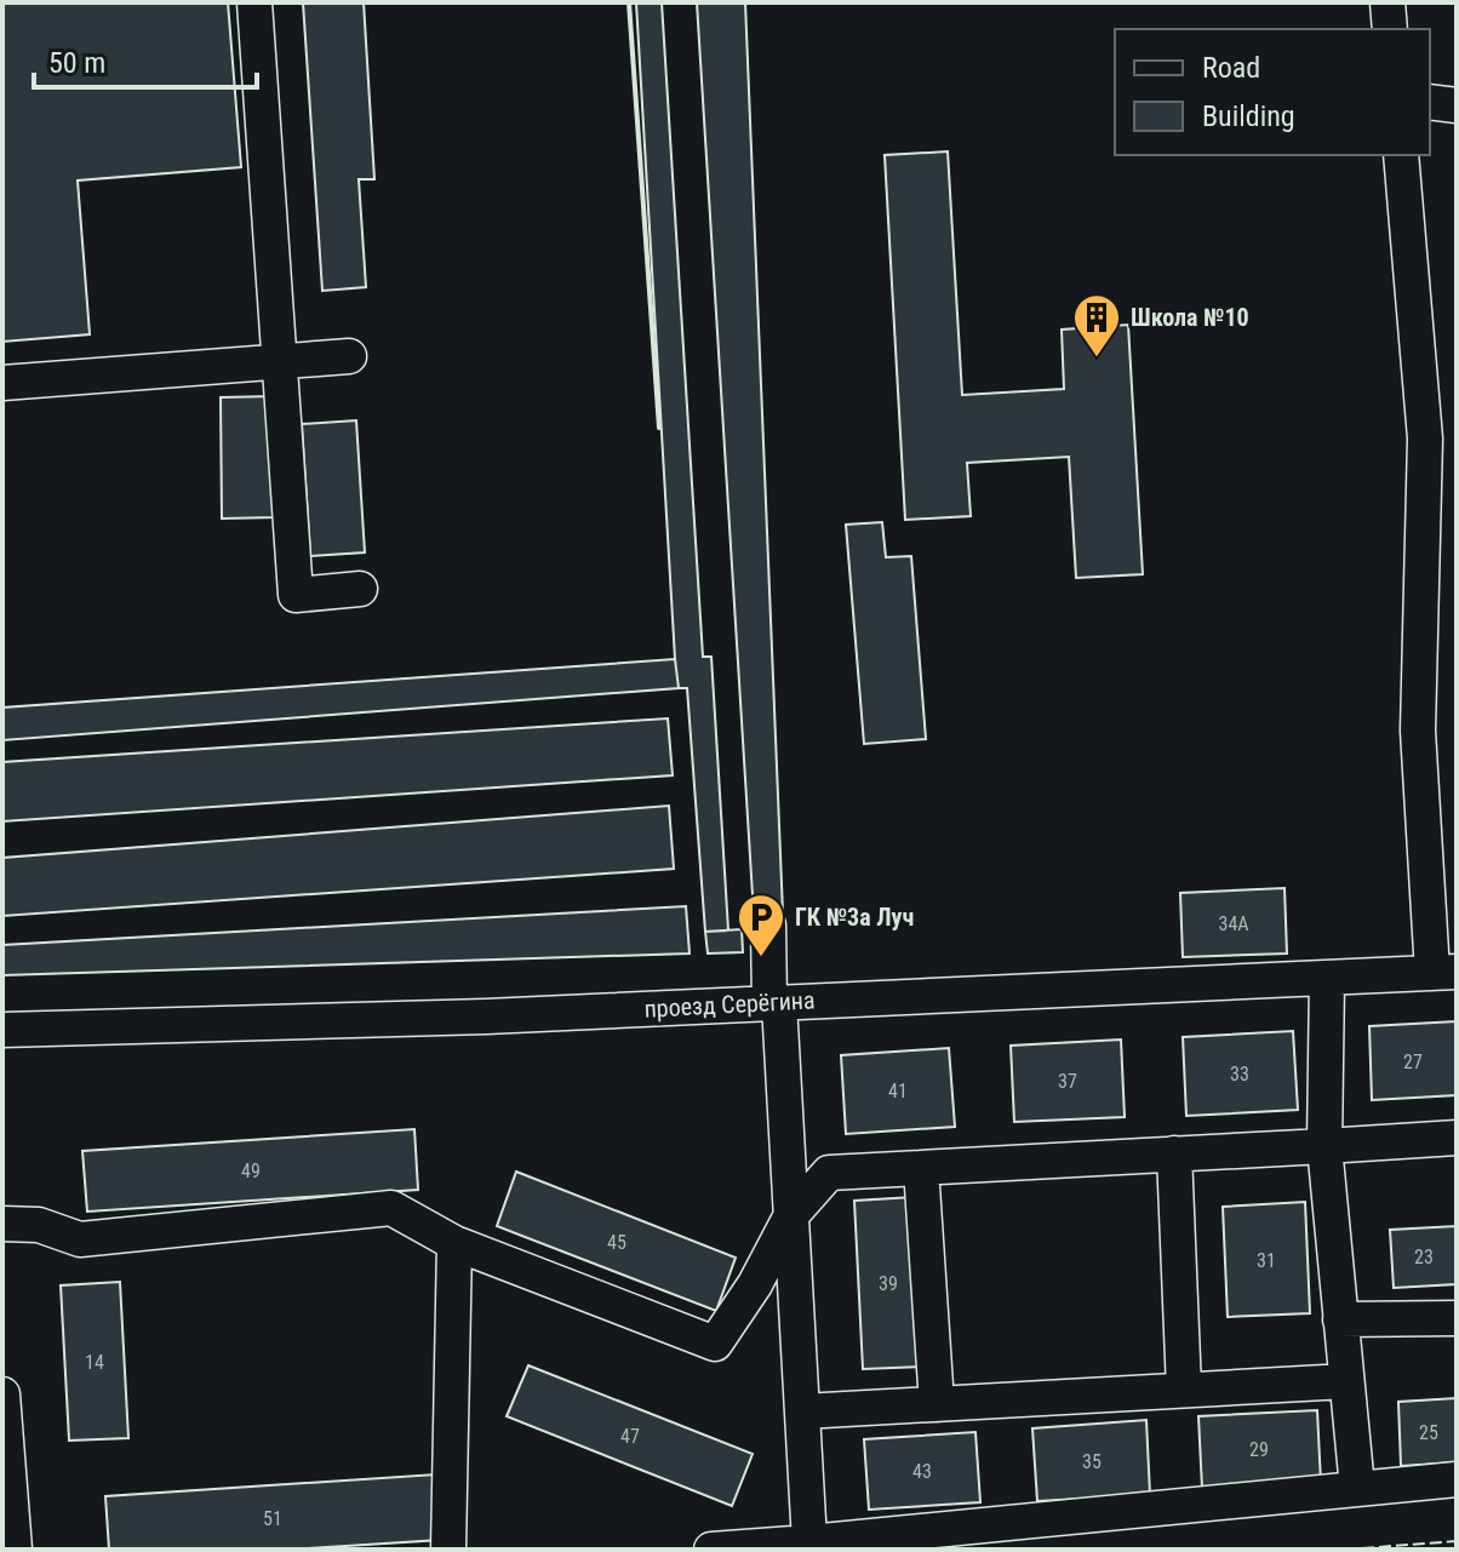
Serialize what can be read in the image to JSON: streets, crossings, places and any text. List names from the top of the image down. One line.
{"streets":{"street":["проезд Серёгина"]},"places":{"building":["Школа №10"],"parking":["ГК №3а Луч"]},"house_numbers":["34А","27","33","37","41","49","45","23","31","39","14","25","47","29","35","43","51"],"legend":["Road","Building"],"scale_bar":"50 m"}
